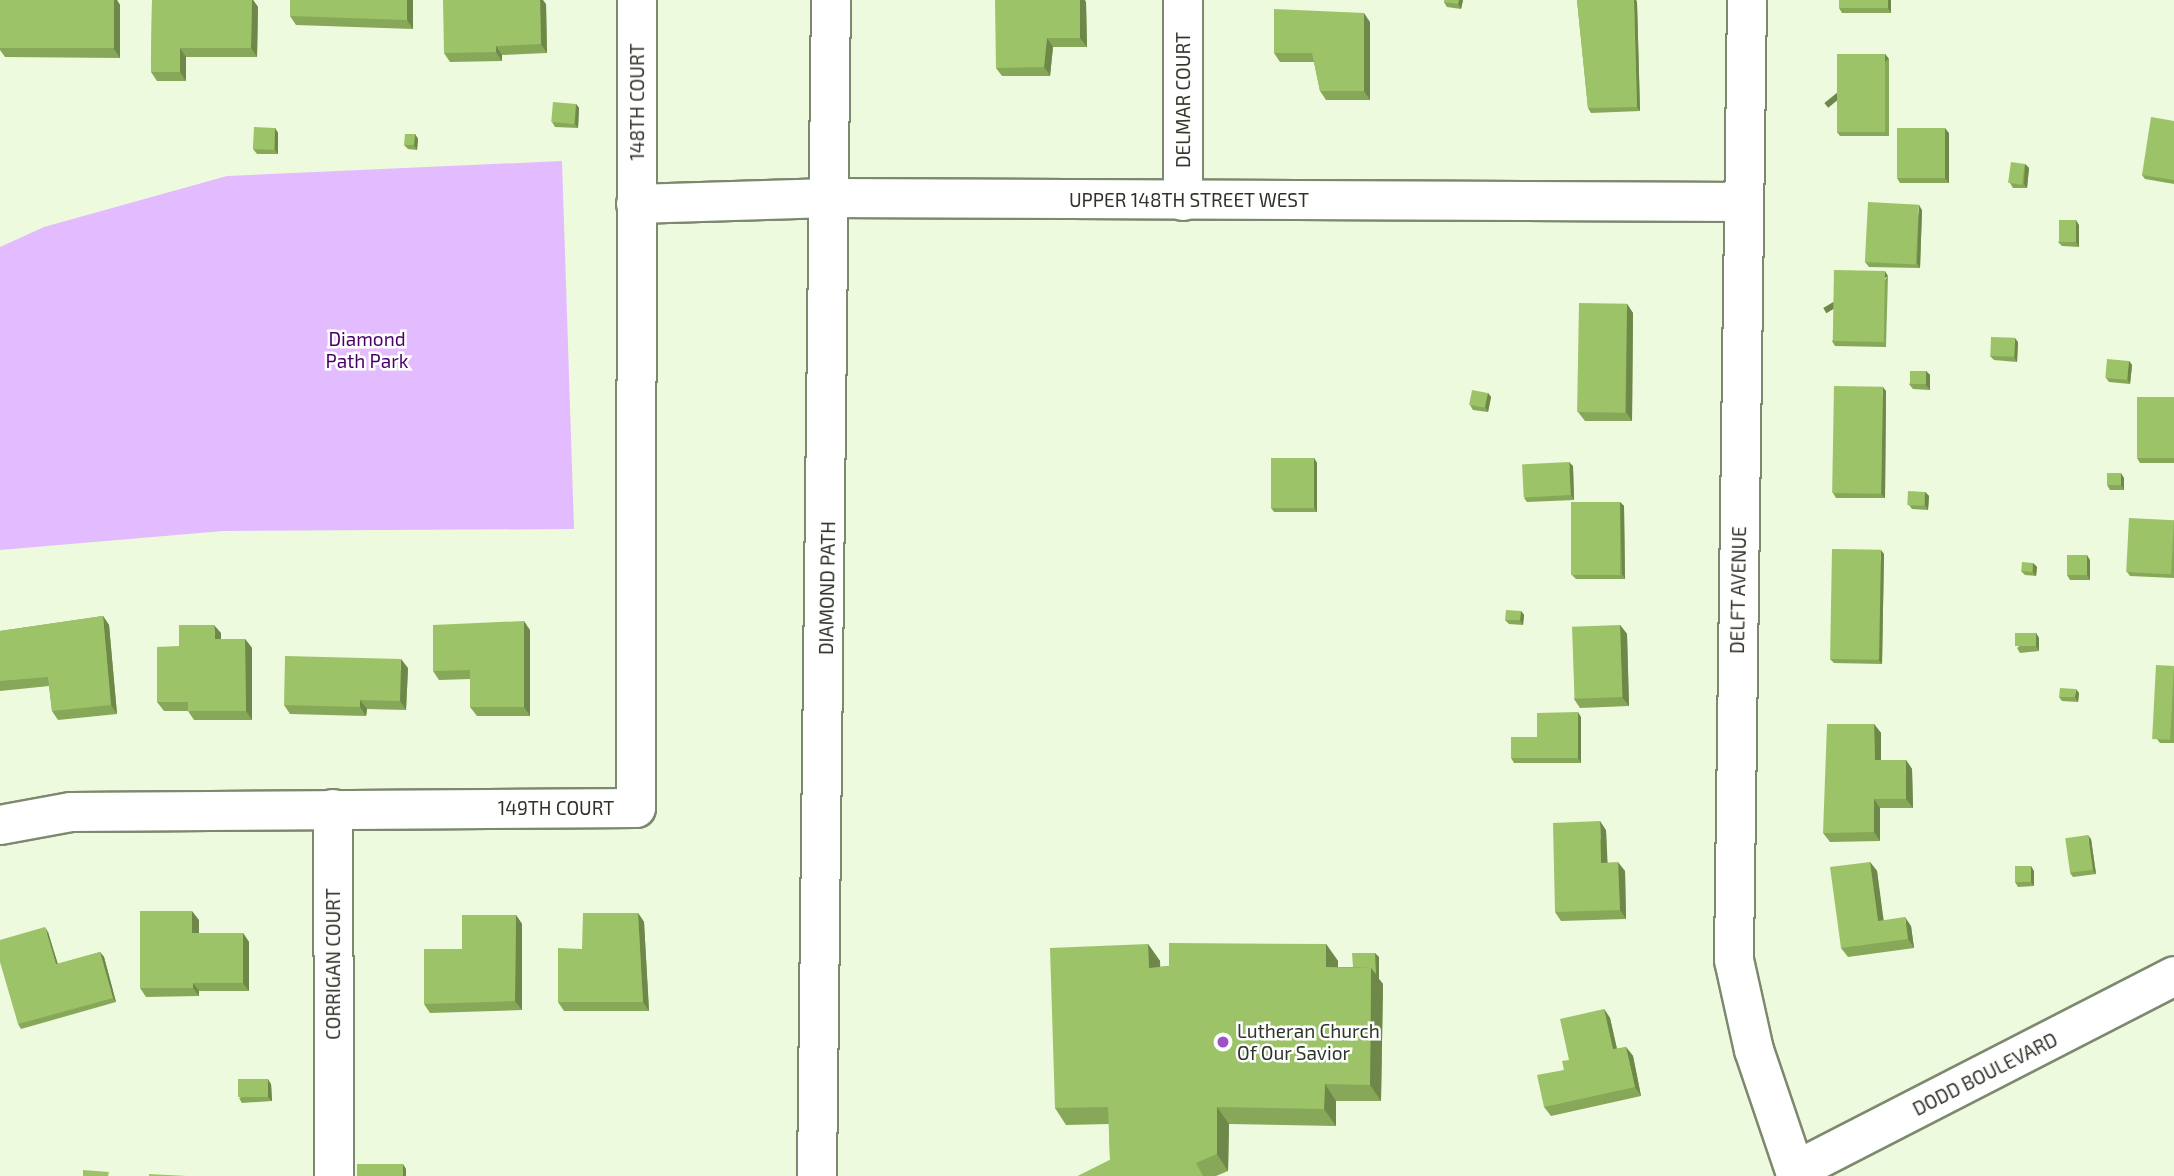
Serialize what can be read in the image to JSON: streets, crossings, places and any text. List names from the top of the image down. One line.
{"streets":{"street":["DELMAR COURT","148TH COURT","UPPER 148TH STREET WEST","DIAMOND PATH","DELFT AVENUE","149TH COURT","CORRIGAN COURT","DODD BOULEVARD"]},"crossings":[["DELMAR COURT","UPPER 148TH STREET WEST"],["148TH COURT","UPPER 148TH STREET WEST"],["148TH COURT","149TH COURT"],["UPPER 148TH STREET WEST","DIAMOND PATH"],["UPPER 148TH STREET WEST","DELFT AVENUE"],["UPPER 148TH STREET WEST","149TH COURT"],["DELFT AVENUE","DODD BOULEVARD"],["149TH COURT","CORRIGAN COURT"]],"parks":["Diamond Path Park"],"places":["Lutheran Church Of Our Savior"]}
